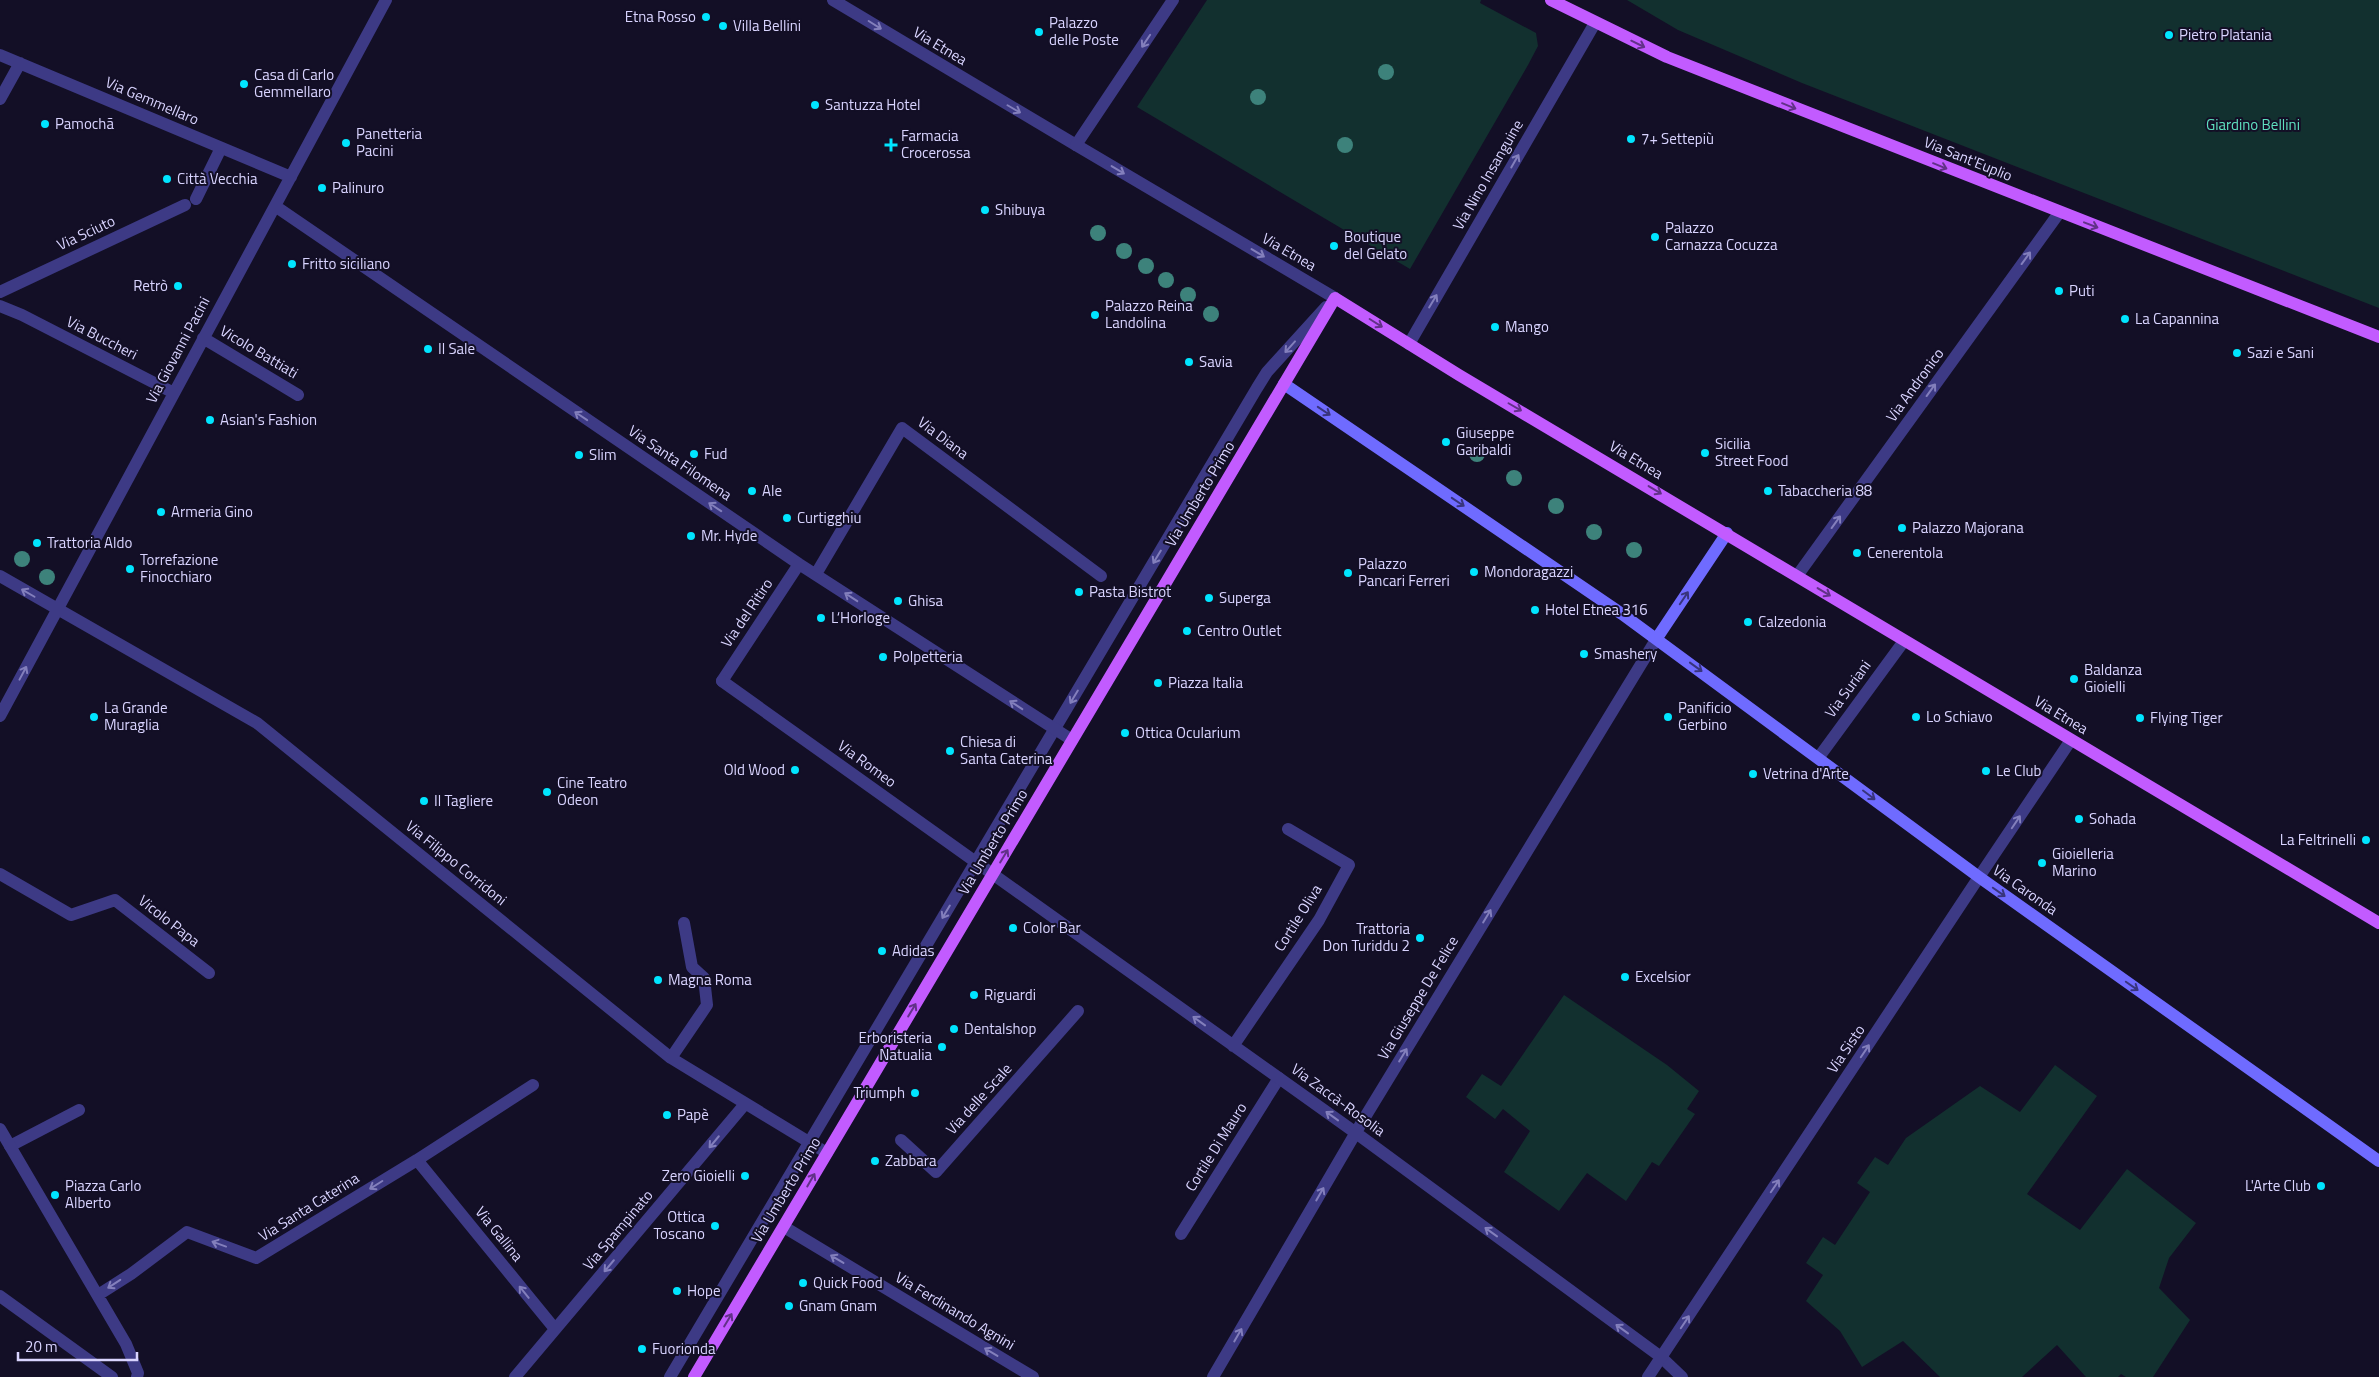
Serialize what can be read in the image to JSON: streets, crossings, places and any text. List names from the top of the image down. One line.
{"streets":{"main road":["Via Etnea","Via Sant'Euplio","Via Umberto Primo","Via Caronda"],"street":["Via Gemmellaro","Via Nino Insanguine","Via Sciuto","Via Buccheri","Via Giovanni Pacini","Vicolo Battiati","Via Andronico","Via Diana","Via Santa Filomena","Via del Ritiro","Via Suriani","Via Romeo","Via Filippo Corridoni","Cortile Oliva","Vicolo Papa","Via Giuseppe De Felice","Via Sisto","Via delle Scale","Via Zaccà-Rosolia","Cortile Di Mauro","Via Santa Caterina","Via Spampinato","Via Gallina","Via Ferdinando Agnini"]},"crossings":[["Via Etnea","Via Nino Insanguine"],["Via Etnea","Via Andronico"],["Via Etnea","Via Umberto Primo"],["Via Etnea","Via Suriani"],["Via Etnea","Via Sisto"],["Via Gemmellaro","Via Sciuto"],["Via Gemmellaro","Via Giovanni Pacini"],["Via Sant'Euplio","Via Nino Insanguine"],["Via Sant'Euplio","Via Andronico"],["Via Buccheri","Via Giovanni Pacini"],["Via Giovanni Pacini","Vicolo Battiati"],["Via Giovanni Pacini","Via Santa Filomena"],["Via Giovanni Pacini","Via Filippo Corridoni"],["Via Diana","Via Santa Filomena"],["Via Santa Filomena","Via Umberto Primo"],["Via Santa Filomena","Via del Ritiro"],["Via Umberto Primo","Via Romeo"],["Via Umberto Primo","Via Filippo Corridoni"],["Via Umberto Primo","Via Zaccà-Rosolia"],["Via Umberto Primo","Via Ferdinando Agnini"],["Via del Ritiro","Via Romeo"],["Via Suriani","Via Caronda"],["Via Romeo","Via Zaccà-Rosolia"],["Via Filippo Corridoni","Via Spampinato"],["Via Caronda","Via Giuseppe De Felice"],["Via Caronda","Via Sisto"],["Cortile Oliva","Via Zaccà-Rosolia"],["Via Giuseppe De Felice","Via Zaccà-Rosolia"],["Via Sisto","Via Zaccà-Rosolia"],["Via Zaccà-Rosolia","Cortile Di Mauro"],["Via Santa Caterina","Via Gallina"],["Via Spampinato","Via Gallina"]],"one_way":["Via Etnea","Via Sant'Euplio","Via Nino Insanguine","Via Andronico","Via Santa Filomena","Via Umberto Primo","Via Caronda","Via Giuseppe De Felice","Via Sisto","Via Zaccà-Rosolia","Via Santa Caterina","Via Gallina","Via Ferdinando Agnini"],"parks":["Giardino Bellini"],"places":{"other":["Etna Rosso","Villa Bellini","Palazzo delle Poste","Pietro Platania","Casa di Carlo Gemmellaro","Santuzza Hotel","Pamochã","7+ Settepiù","Panetteria Pacini","Città Vecchia","Palinuro","Shibuya","Palazzo Carnazza Cocuzza","Boutique del Gelato","Fritto siciliano","Retrò","Puti","Palazzo Reina Landolina","La Capannina","Mango","Il Sale","Sazi e Sani","Savia","Asian's Fashion","Giuseppe Garibaldi","Sicilia Street Food","Fud","Slim","Ale","Tabaccheria 88","Armeria Gino","Curtigghiu","Palazzo Majorana","Mr. Hyde","Trattoria Aldo","Cenerentola","Torrefazione Finocchiaro","Mondoragazzi","Palazzo Pancari Ferreri","Pasta Bistrot","Superga","Ghisa","Hotel Etnea 316","L‘Horloge","Calzedonia","Centro Outlet","Smashery","Polpetteria","Baldanza Gioielli","Piazza Italia","La Grande Muraglia","Panificio Gerbino","Lo Schiavo","Flying Tiger","Ottica Ocularium","Chiesa di Santa Caterina","Old Wood","Le Club","Vetrina d'Arte","Cine Teatro Odeon","Il Tagliere","Sohada","La Feltrinelli","Gioielleria Marino","Color Bar","Trattoria Don Turiddu 2","Adidas","Excelsior","Magna Roma","Riguardi","Dentalshop","Erboristeria Natualia","Triumph","Papè","Zabbara","Zero Gioielli","L'Arte Club","Piazza Carlo Alberto","Ottica Toscano","Quick Food","Hope","Gnam Gnam","Fuorionda"],"health":["Farmacia Crocerossa"]},"scale_bar":"20 m"}
